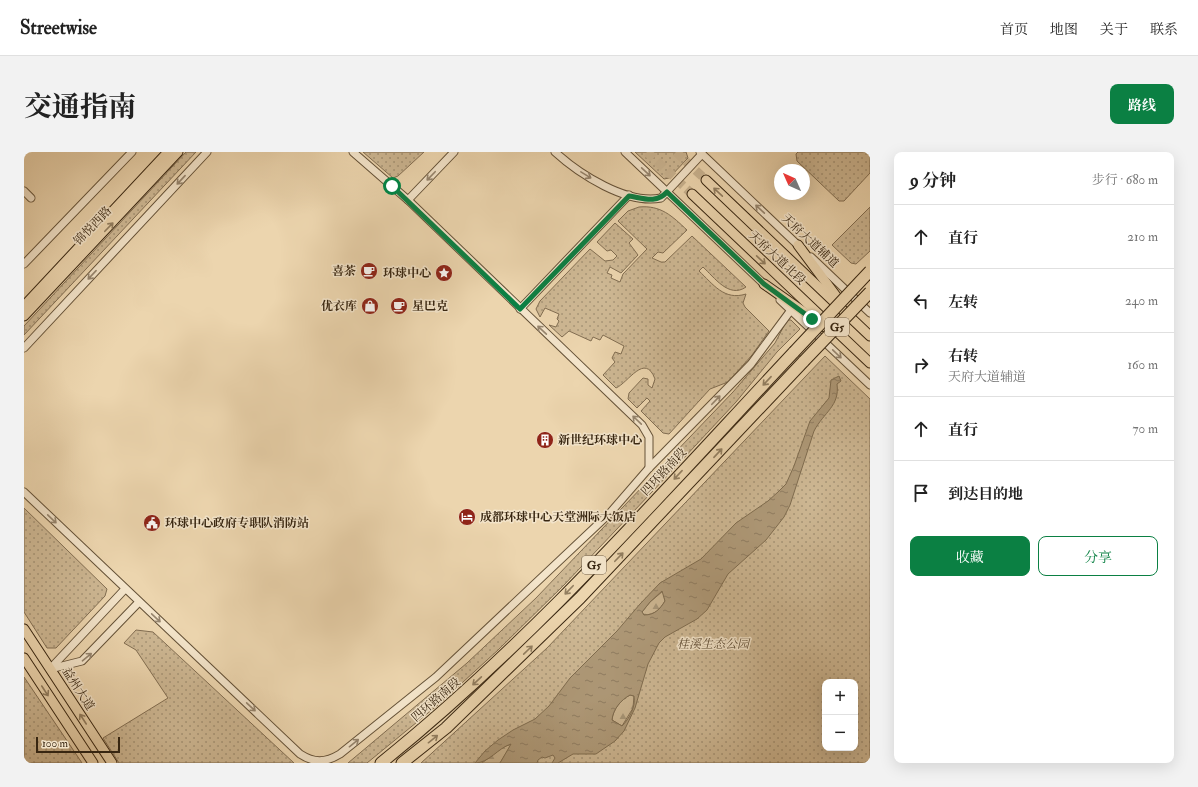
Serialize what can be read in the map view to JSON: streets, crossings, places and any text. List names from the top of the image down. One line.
{"streets":{"highway":["G5","四环路南段"],"main road":["锦悦西路","天府大道北段","益州大道"],"street":["天府大道辅道"]},"parks":["桂溪生态公园"],"places":{"cafe":["喜茶","星巴克"],"place":["环球中心"],"shop":["优衣库"],"building":["新世纪环球中心"],"hotel":["成都环球中心天堂洲际大饭店"],"public building":["环球中心政府专职队消防站"]},"scale_bar":"100 m","north":"top left","page":{"header":"Streetwise","nav":["首页","地图","关于","联系"],"title":"交通指南","buttons":["路线",["收藏","分享"]],"heading":["9 分钟","步行 · 680 m"],"list":[["直行","210 m"],["左转","240 m"],["右转","天府大道辅道","160 m"],["直行","70 m"],"到达目的地"],"map_buttons":["+","−"],"scale":"100 m"}}
